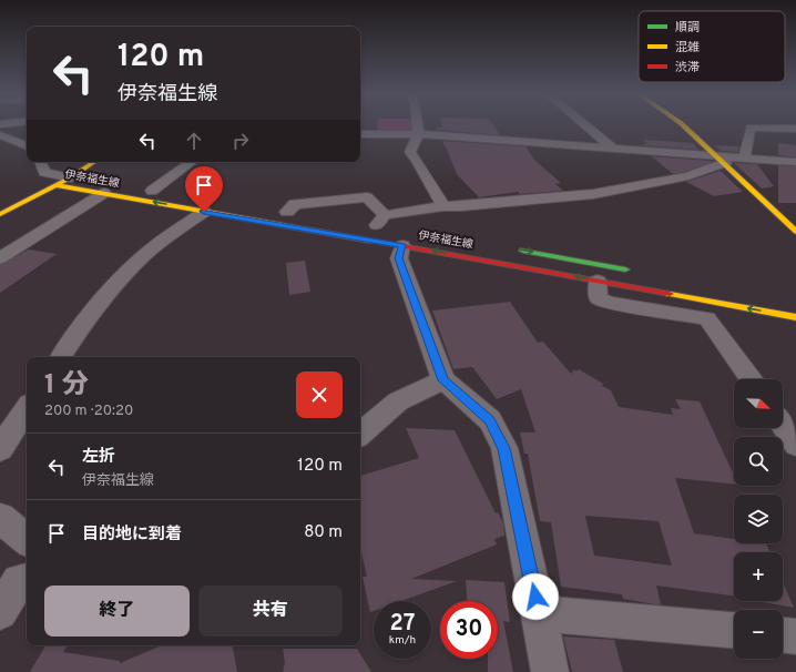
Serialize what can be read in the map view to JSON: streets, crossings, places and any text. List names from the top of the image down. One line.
{"streets":{"main road":["伊奈福生線"]},"one_way":["伊奈福生線"],"legend":["順調","混雑","渋滞"],"north":"bottom right","page":{"turn":["120 m","伊奈福生線"],"heading":["1 分","200 m · 20:20"],"map_buttons":["+","−"],"list":[{"name":"左折","note":"伊奈福生線","value":"120 m"},{"name":"目的地に到着","value":"80 m"}],"buttons":["終了","共有"],"speed":"27 km/h","limit":"30"}}
